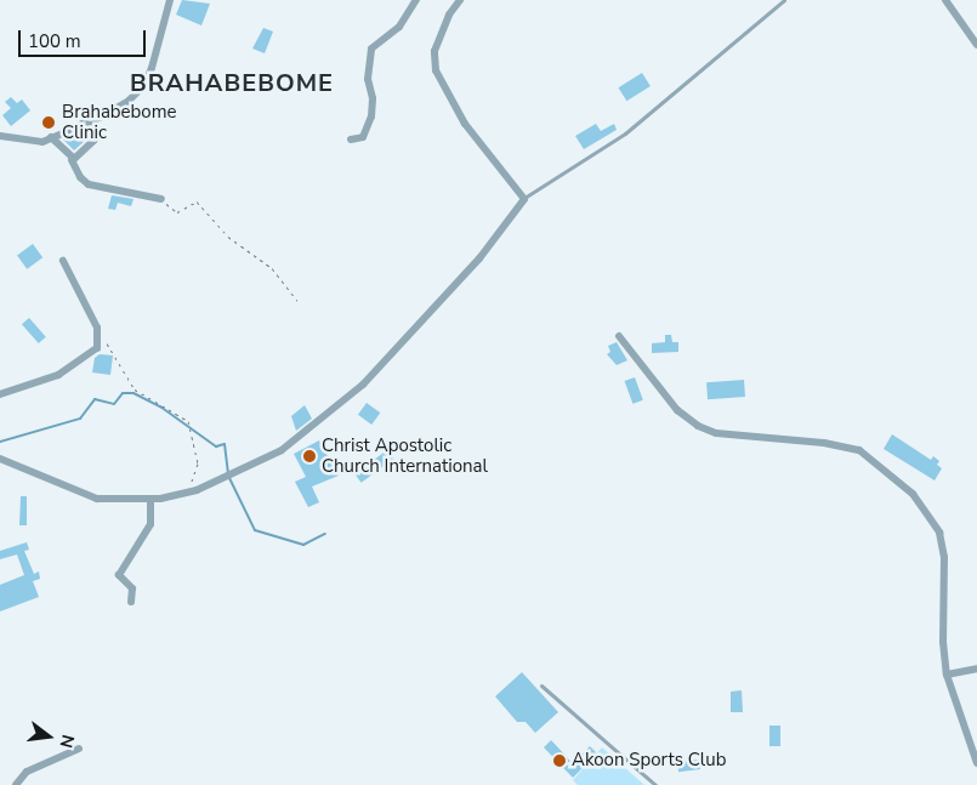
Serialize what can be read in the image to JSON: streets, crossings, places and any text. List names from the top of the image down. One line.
{"districts":["BRAHABEBOME"],"places":["Brahabebome Clinic","Christ Apostolic Church International","Akoon Sports Club"],"scale_bar":"100 m","north":"right"}
